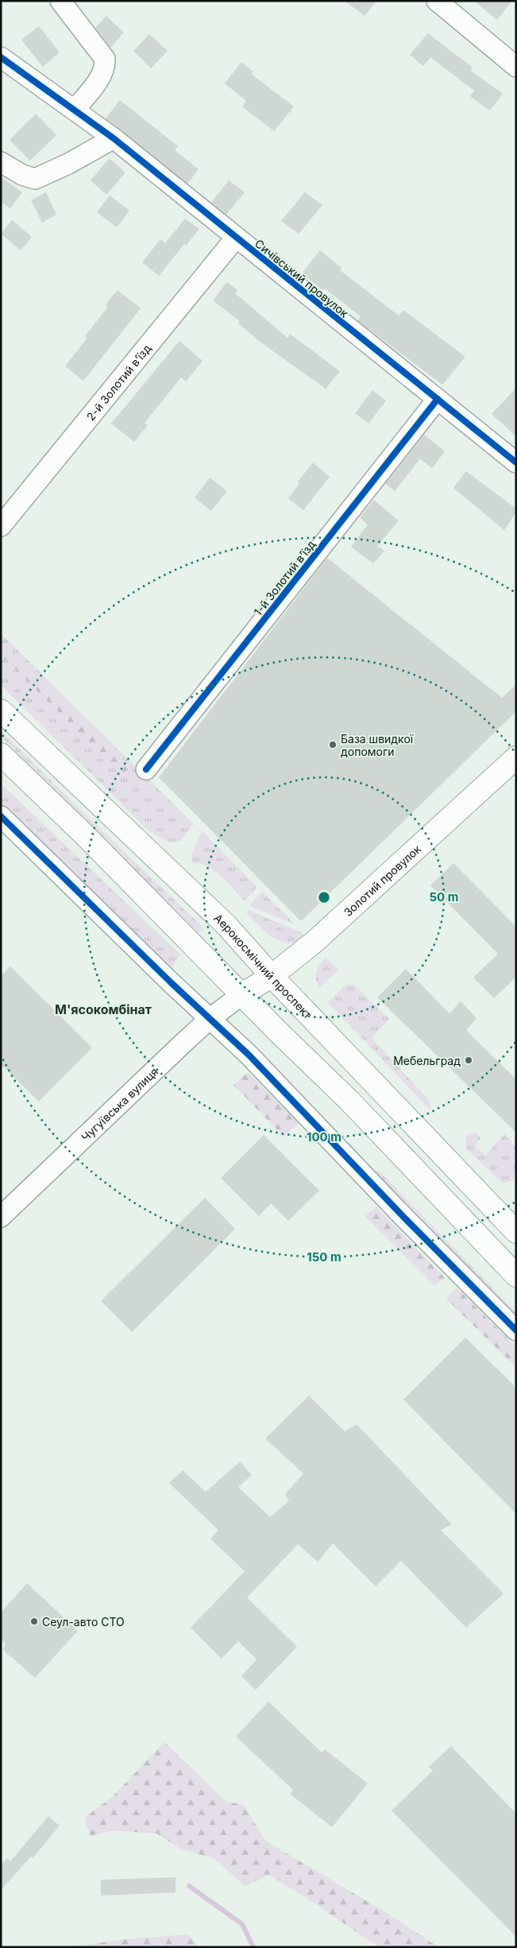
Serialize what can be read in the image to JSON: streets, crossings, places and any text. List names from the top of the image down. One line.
{"streets":{"main road":["Золотий провулок","Аерокосмічний проспект"],"street":["Сичівський провулок","2-й Золотий в’їзд","1-й Золотий в’їзд","Чугуївська вулиця"]},"crossings":[["Сичівський провулок","2-й Золотий в’їзд"],["Сичівський провулок","1-й Золотий в’їзд"],["Золотий провулок","Аерокосмічний проспект"],["Золотий провулок","Чугуївська вулиця"]],"districts":["М'ясокомбінат"],"places":["База швидкої допомоги","Мебельград","Сеул-авто СТО"],"rings":["50 m","100 m","150 m"]}
